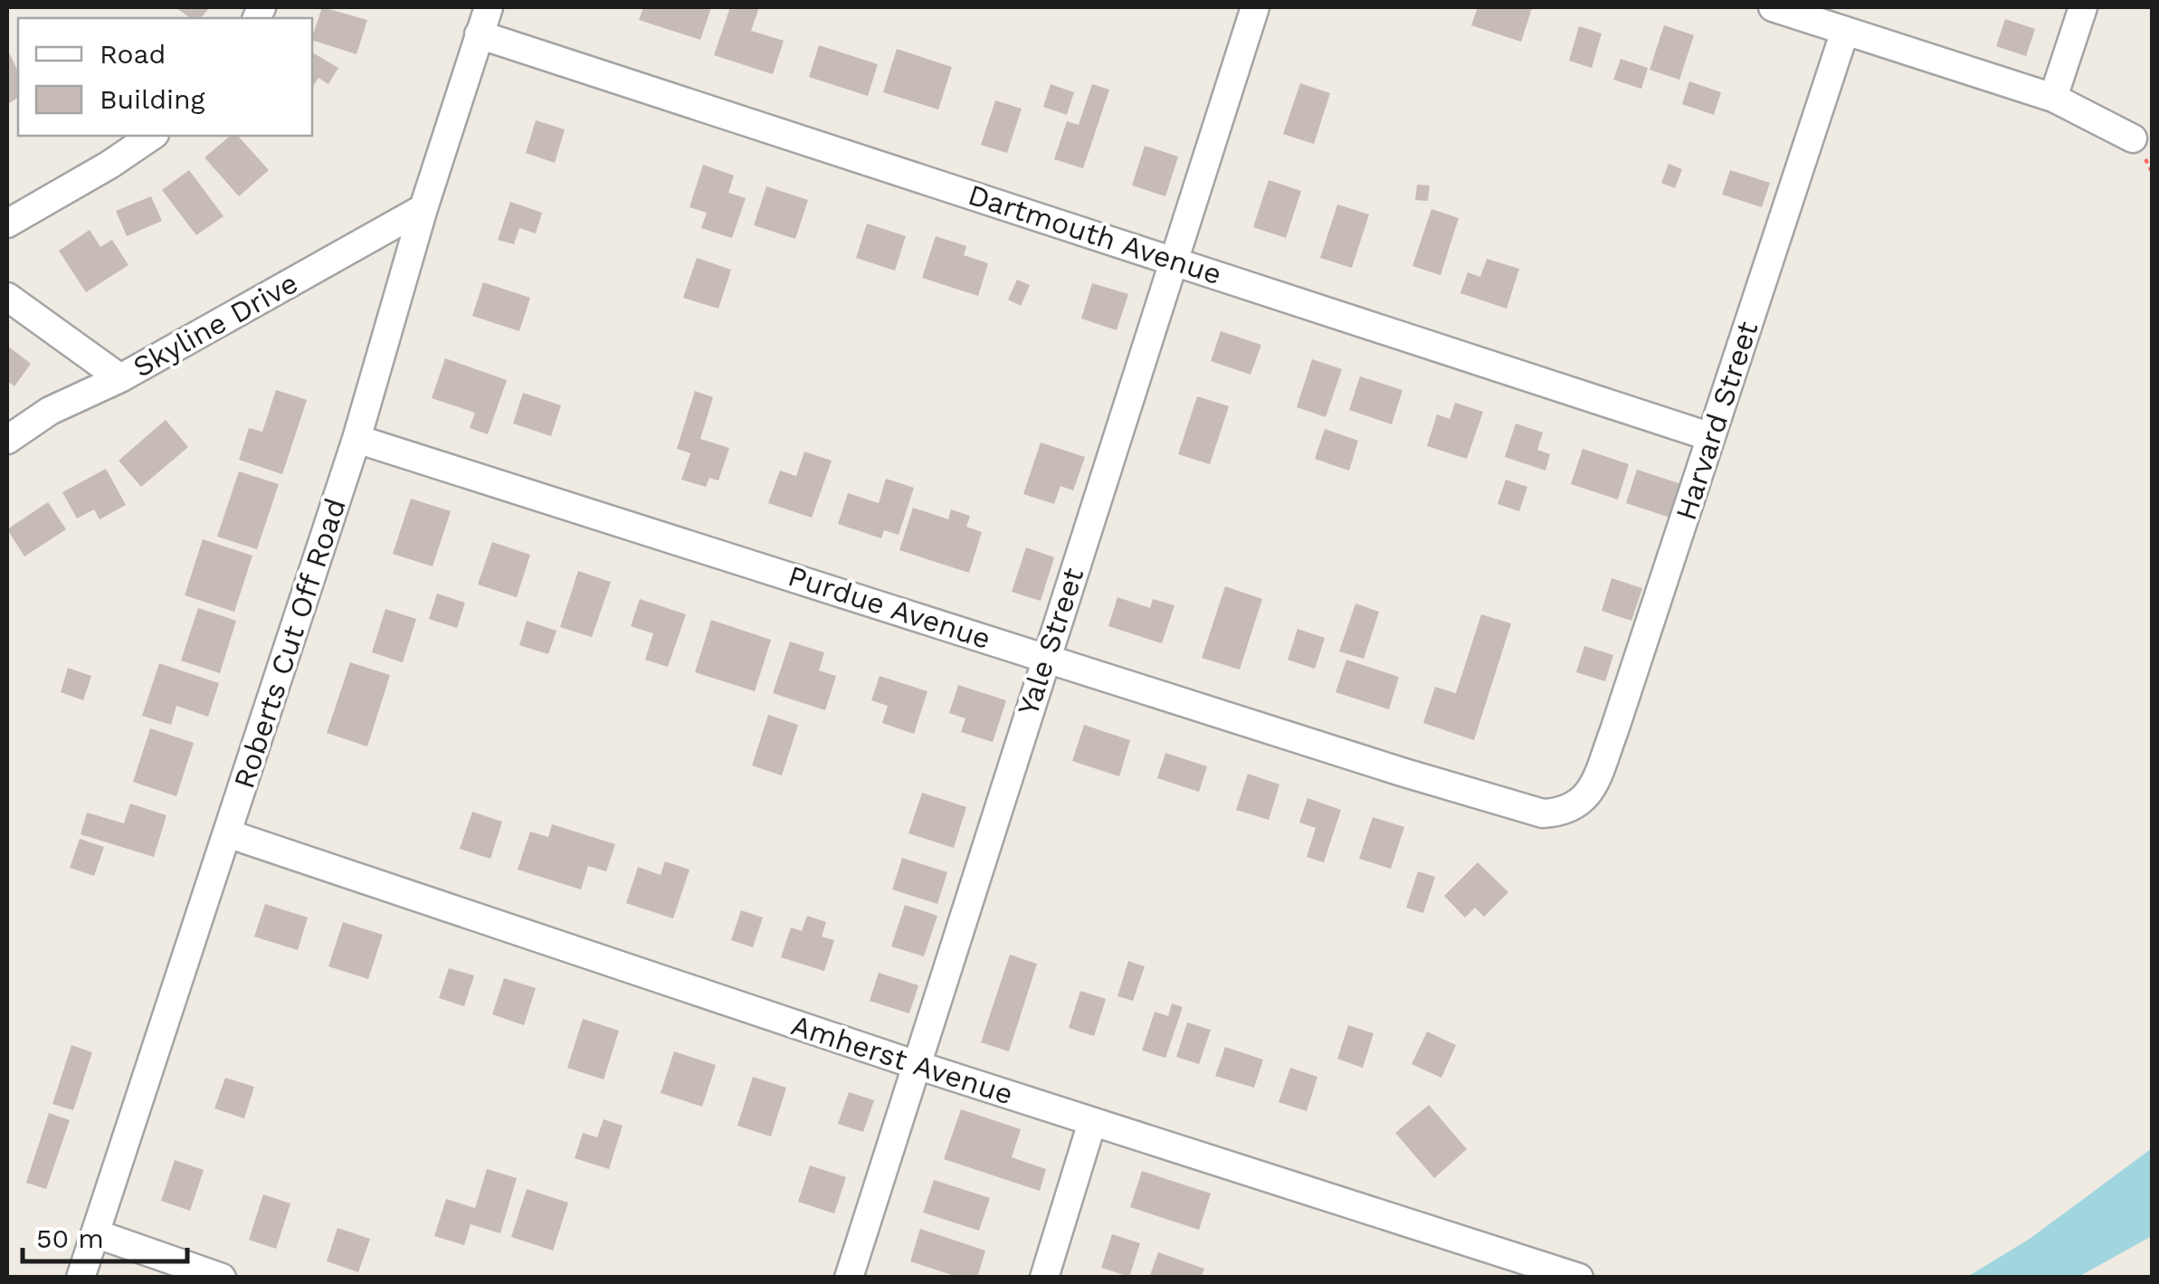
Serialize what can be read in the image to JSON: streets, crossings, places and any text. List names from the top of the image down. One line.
{"streets":{"street":["Dartmouth Avenue","Skyline Drive","Harvard Street","Purdue Avenue","Yale Street","Roberts Cut Off Road","Amherst Avenue"]},"crossings":[["Dartmouth Avenue","Harvard Street"],["Dartmouth Avenue","Yale Street"],["Dartmouth Avenue","Roberts Cut Off Road"],["Skyline Drive","Roberts Cut Off Road"],["Harvard Street","Purdue Avenue"],["Purdue Avenue","Yale Street"],["Purdue Avenue","Roberts Cut Off Road"],["Yale Street","Amherst Avenue"],["Roberts Cut Off Road","Amherst Avenue"]],"legend":["Road","Building"],"scale_bar":"50 m"}
